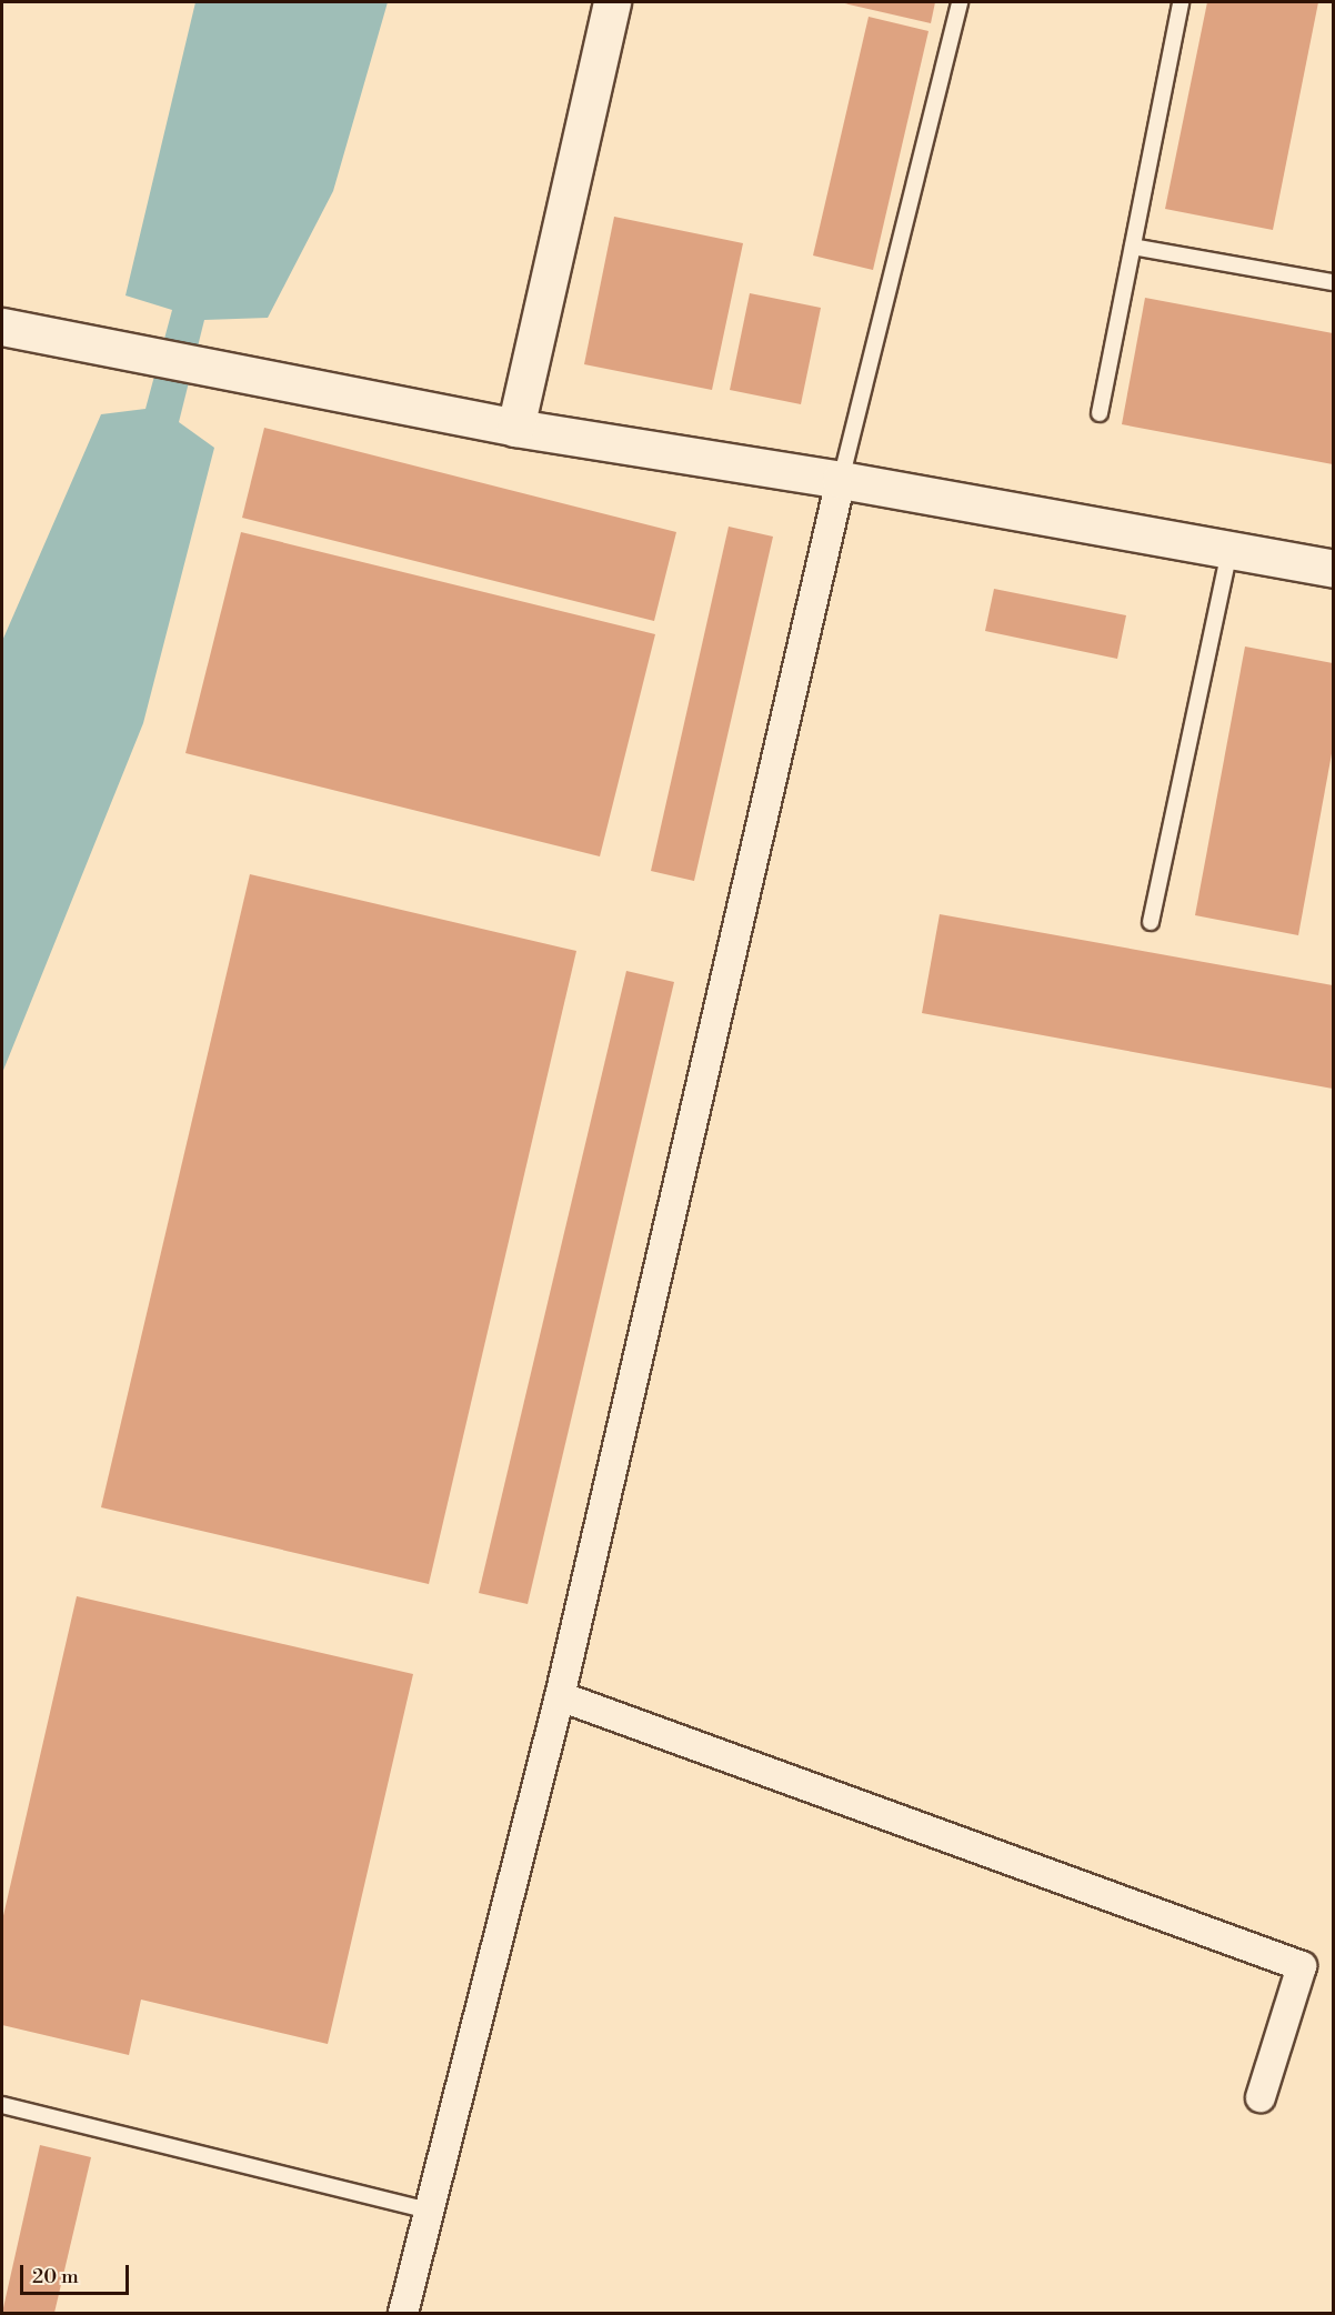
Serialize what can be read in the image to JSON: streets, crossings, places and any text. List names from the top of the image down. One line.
{"scale_bar":"20 m"}
